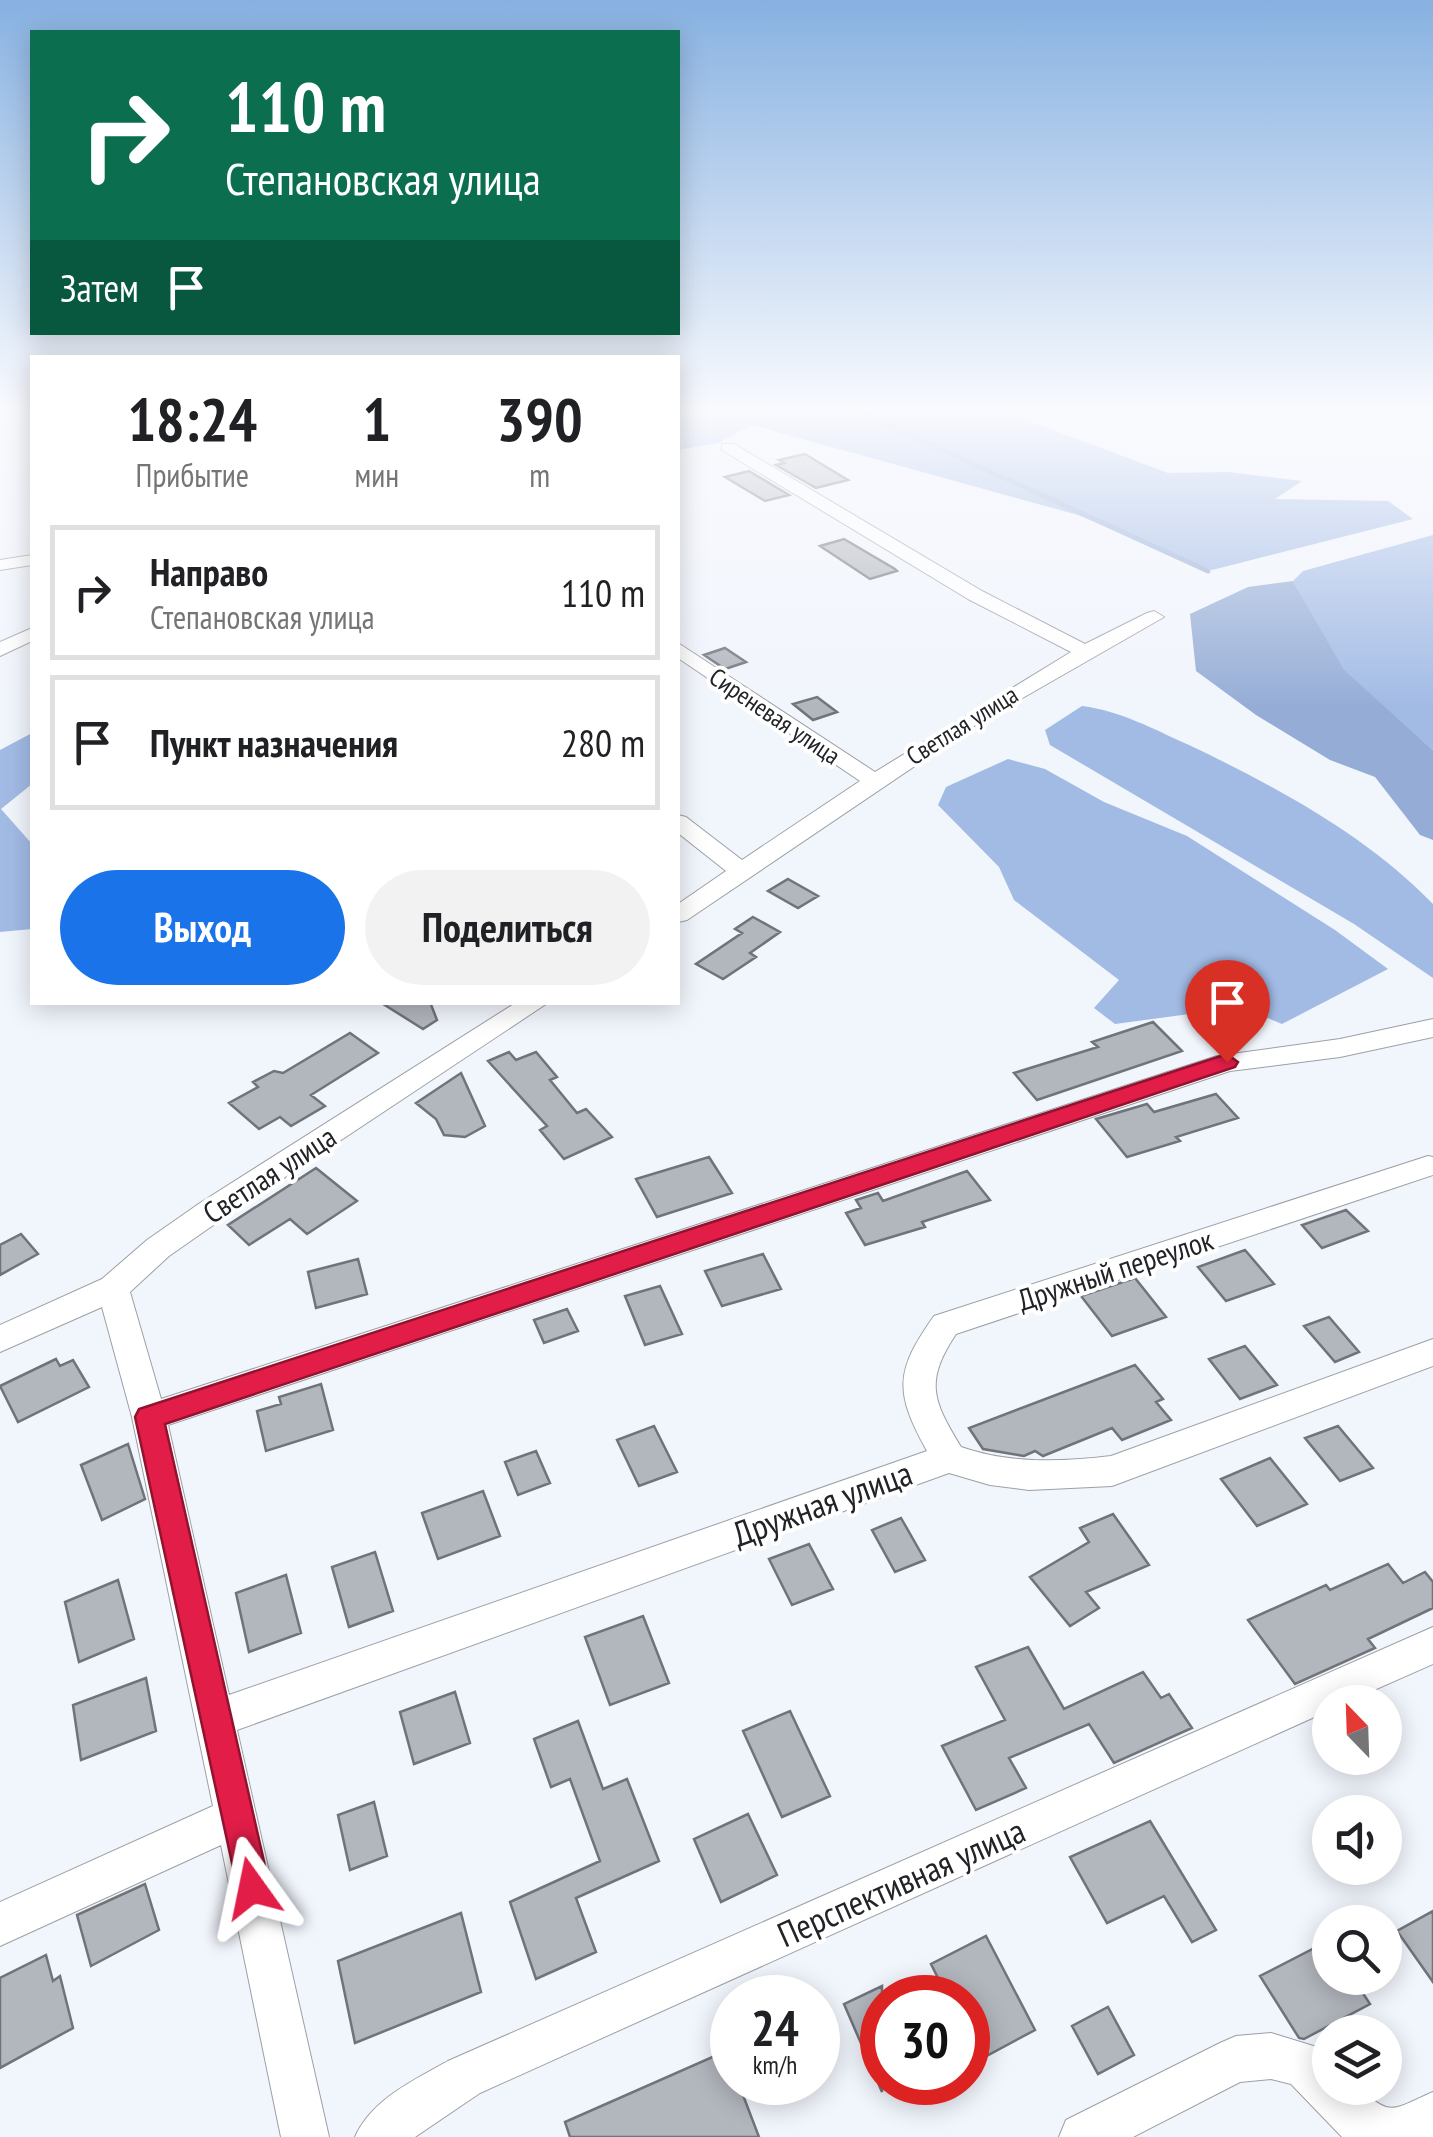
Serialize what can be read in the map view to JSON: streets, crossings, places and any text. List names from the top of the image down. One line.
{"streets":{"street":["Сиреневая улица","Светлая улица","Дружный переулок","Дружная улица","Перспективная улица"]},"crossings":[["Сиреневая улица","Светлая улица"],["Дружный переулок","Дружная улица"]],"north":"top left","page":{"turn":["110 m","Степановская улица"],"then":"Затем","eta":["18:24","Прибытие","1","мин","390","m"],"list":[{"name":"Направо","note":"Степановская улица","value":"110 m"},{"name":"Пункт назначения","value":"280 m"}],"buttons":["Выход","Поделиться"],"speed":"24 km/h","limit":"30"}}
